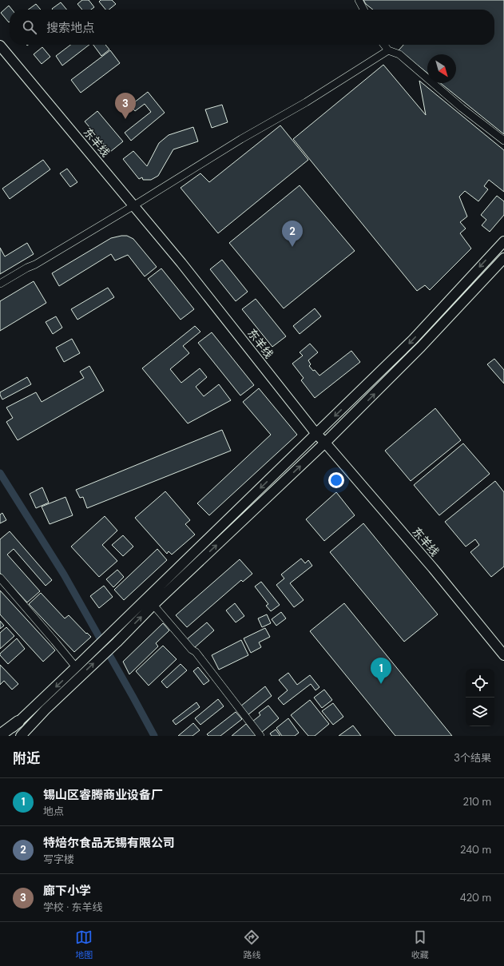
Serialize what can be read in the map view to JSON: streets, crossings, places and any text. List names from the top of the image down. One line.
{"streets":{"main road":["东羊线"]},"north":"bottom right","page":{"search":"搜索地点","pins":["3","2","1"],"heading":["附近","3个结果"],"list":[{"mark":"1","name":"锡山区睿腾商业设备厂","note":"地点","value":"210 m"},{"mark":"2","name":"特焙尔食品无锡有限公司","note":"写字楼","value":"240 m"},{"mark":"3","name":"廊下小学","note":"学校 · 东羊线","value":"420 m"}],"nav":["地图","路线","收藏"]}}
